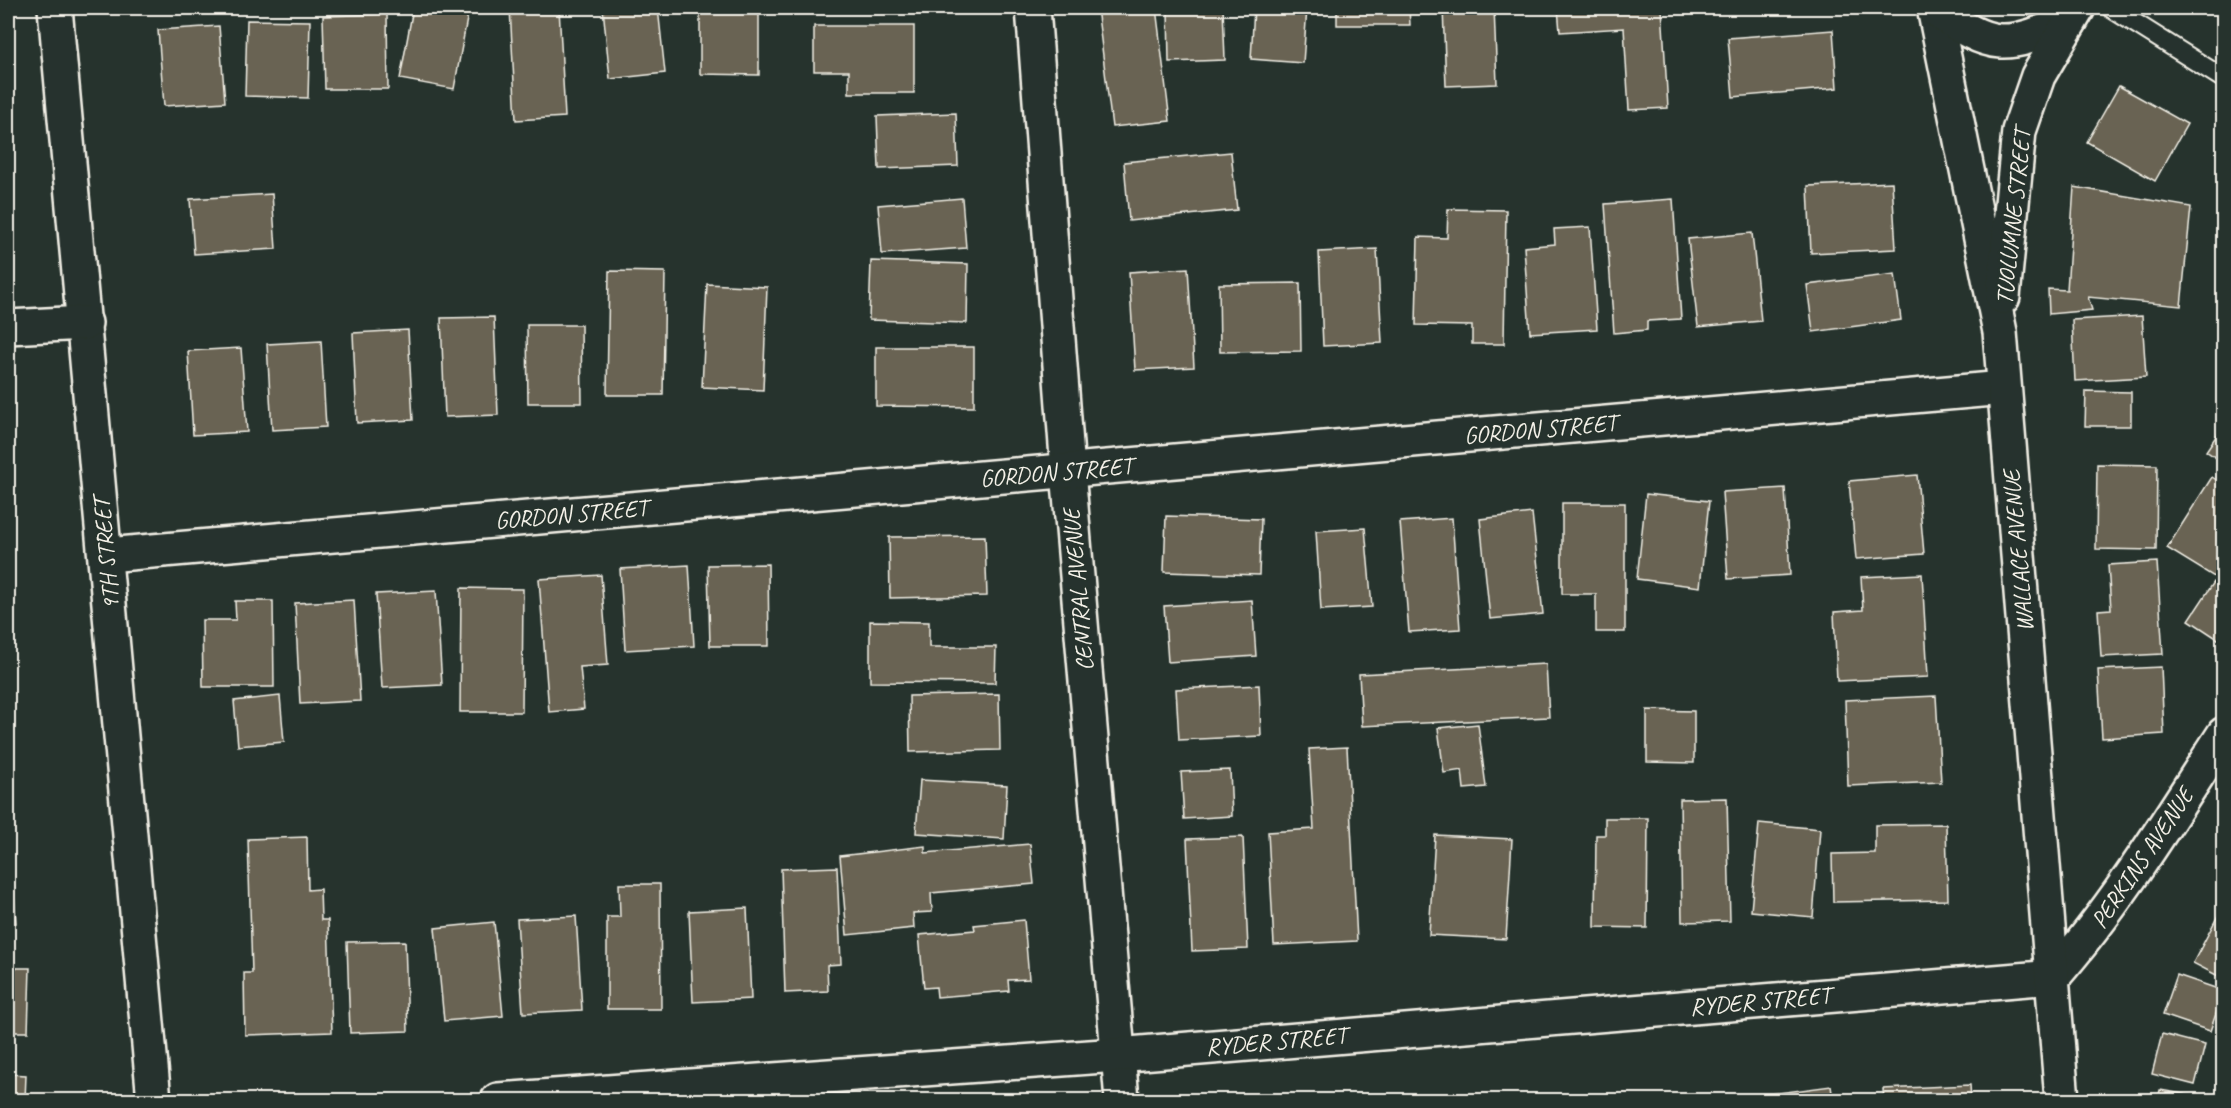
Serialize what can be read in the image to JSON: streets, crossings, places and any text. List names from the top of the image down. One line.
{"streets":{"street":["TUOLUMNE STREET","GORDON STREET","WALLACE AVENUE","9TH STREET","CENTRAL AVENUE","PERKINS AVENUE","RYDER STREET"]},"crossings":[["TUOLUMNE STREET","WALLACE AVENUE"],["GORDON STREET","WALLACE AVENUE"],["GORDON STREET","9TH STREET"],["GORDON STREET","CENTRAL AVENUE"],["WALLACE AVENUE","PERKINS AVENUE"],["WALLACE AVENUE","RYDER STREET"],["CENTRAL AVENUE","RYDER STREET"],["PERKINS AVENUE","RYDER STREET"]]}
